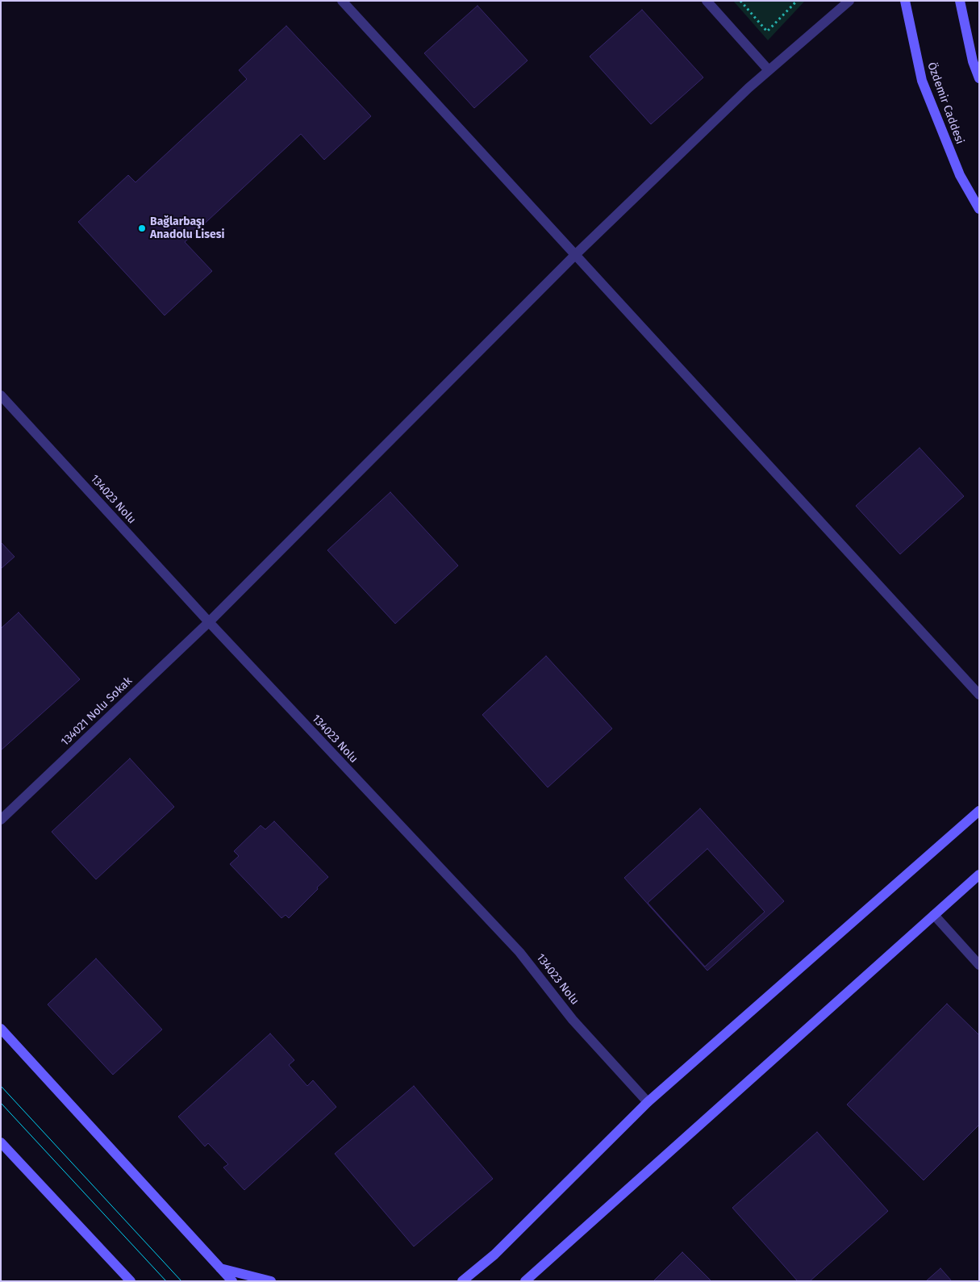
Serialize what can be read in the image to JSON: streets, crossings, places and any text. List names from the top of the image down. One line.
{"streets":{"main road":["Özdemir Caddesi"],"street":["134023 Nolu","134021 Nolu Sokak"]},"crossings":[["134023 Nolu","134021 Nolu Sokak"]],"places":["Bağlarbaşı Anadolu Lisesi"]}
